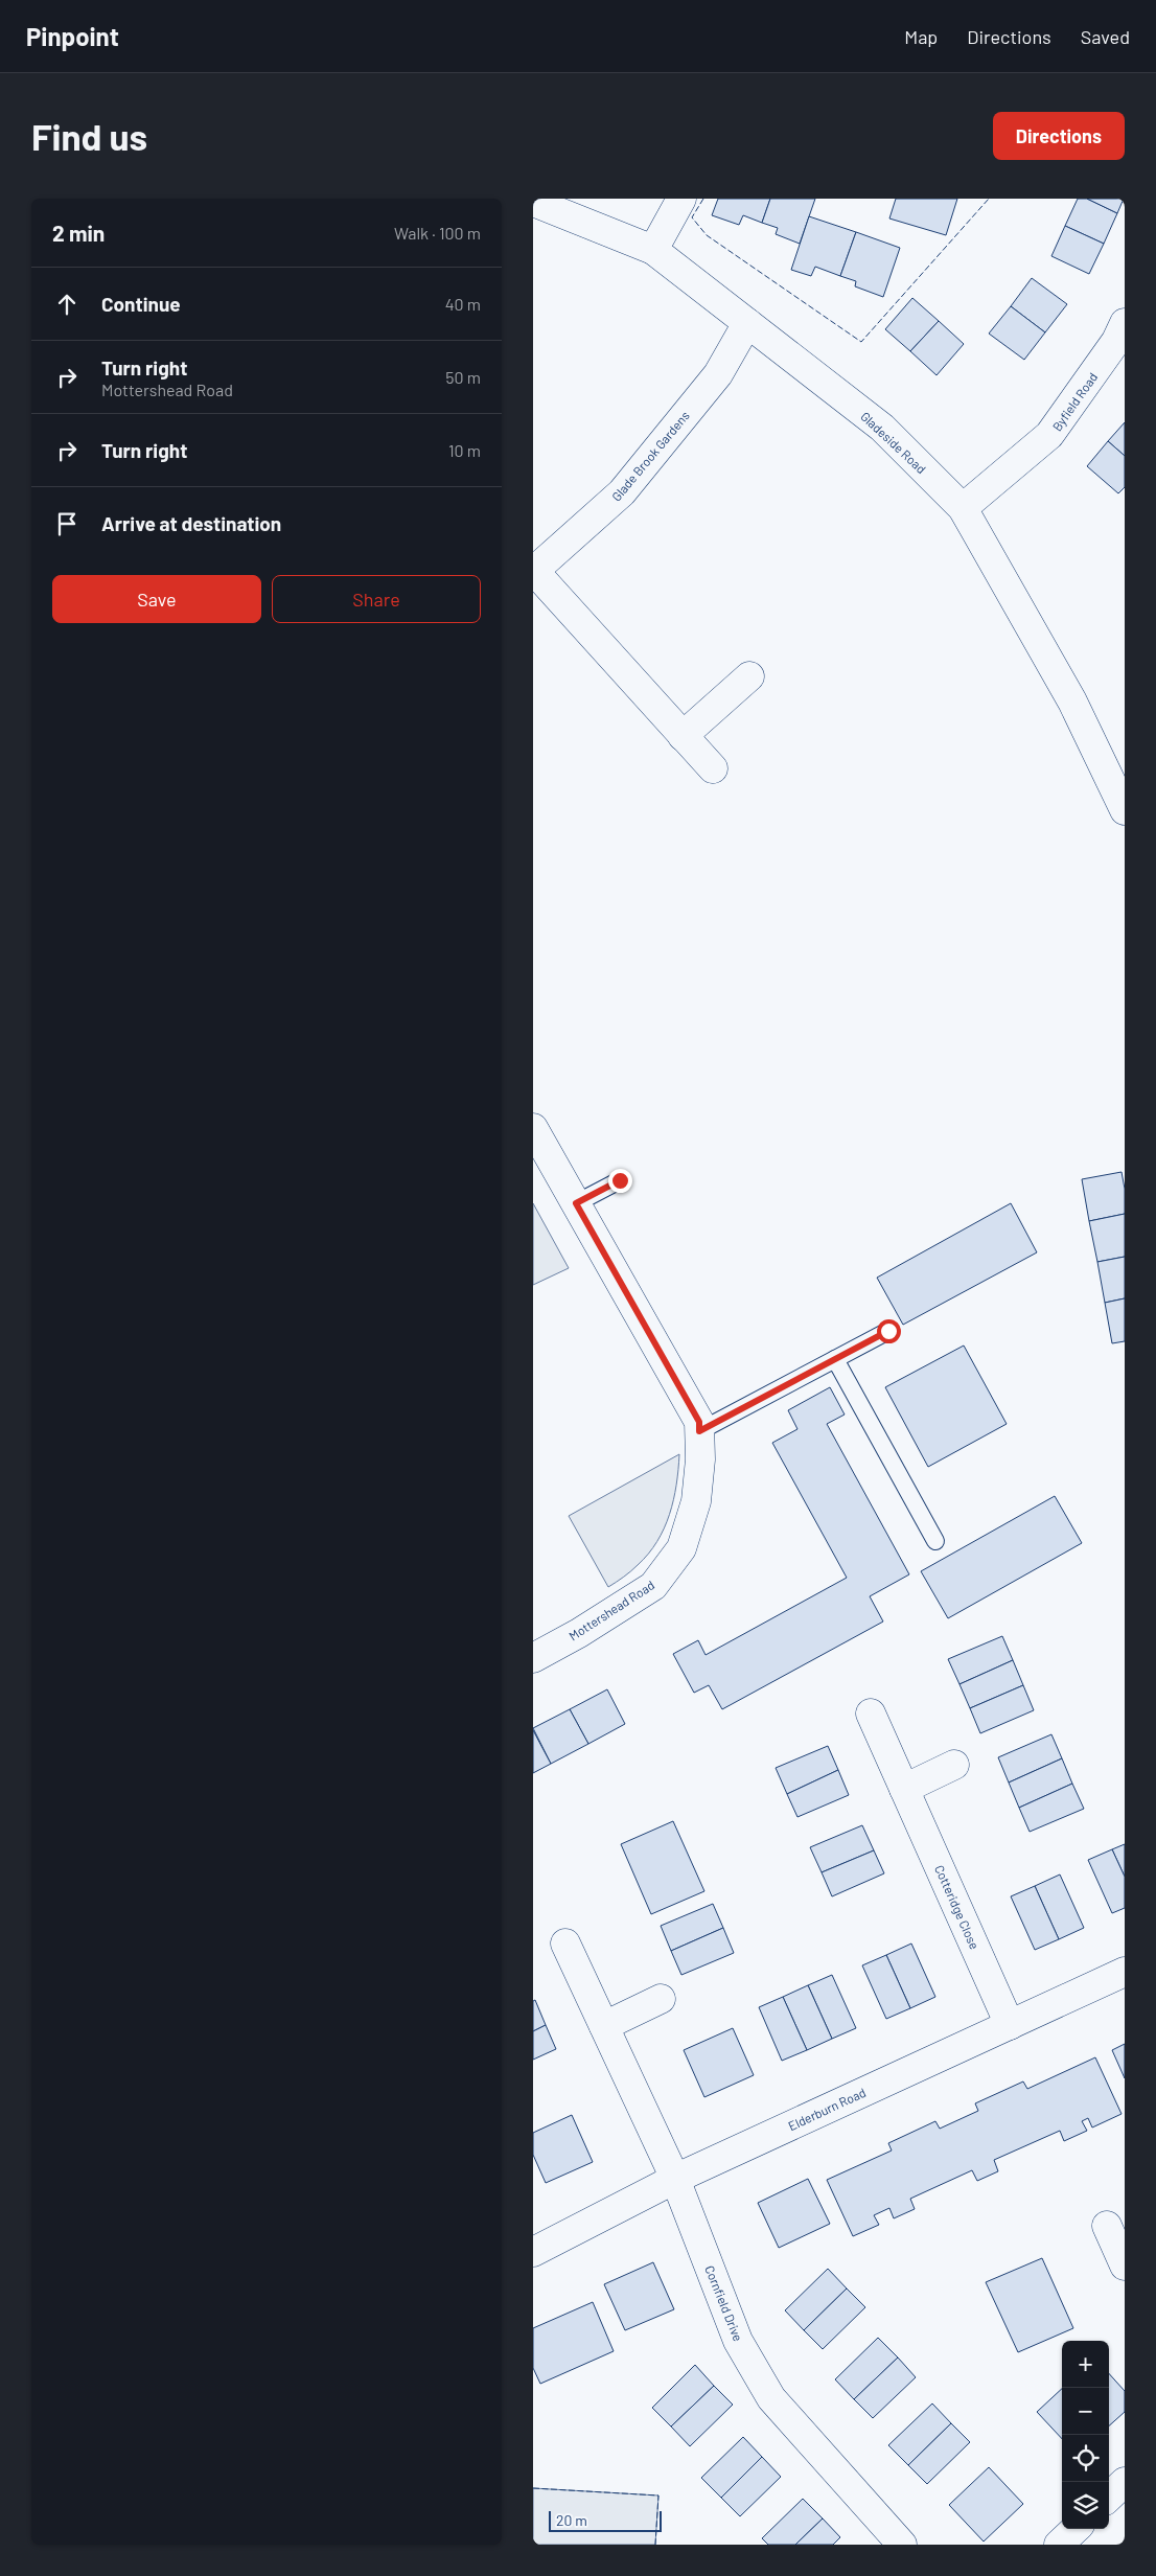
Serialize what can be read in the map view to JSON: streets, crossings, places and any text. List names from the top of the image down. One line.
{"streets":{"street":["Byfield Road","Gladeside Road","Glade Brook Gardens","Mottershead Road","Cotteridge Close","Elderburn Road","Cornfield Drive"]},"crossings":[["Byfield Road","Gladeside Road"],["Gladeside Road","Glade Brook Gardens"],["Cotteridge Close","Elderburn Road"],["Elderburn Road","Cornfield Drive"]],"scale_bar":"20 m","page":{"header":"Pinpoint","nav":["Map","Directions","Saved"],"buttons":["Directions",["Save","Share"]],"title":"Find us","heading":["2 min","Walk · 100 m"],"list":[["Continue","40 m"],["Turn right","Mottershead Road","50 m"],["Turn right","10 m"],"Arrive at destination"],"map_buttons":["+","−"],"scale":"20 m"}}
